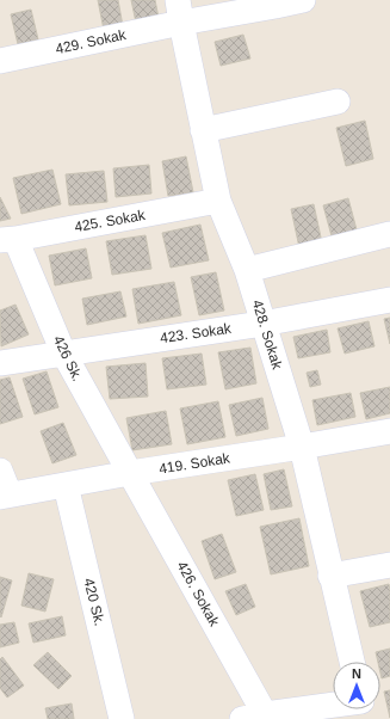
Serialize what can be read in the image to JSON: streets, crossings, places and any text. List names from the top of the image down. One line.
{"streets":{"street":["429. Sokak","425. Sokak","423. Sokak","428. Sokak","426 Sk.","419. Sokak","426. Sokak","420 Sk."]},"crossings":[["429. Sokak","428. Sokak"],["425. Sokak","428. Sokak"],["425. Sokak","426 Sk."],["423. Sokak","428. Sokak"],["423. Sokak","426 Sk."],["428. Sokak","419. Sokak"],["426 Sk.","419. Sokak"],["426 Sk.","426. Sokak"],["419. Sokak","426. Sokak"],["419. Sokak","420 Sk."]],"north":"top"}
